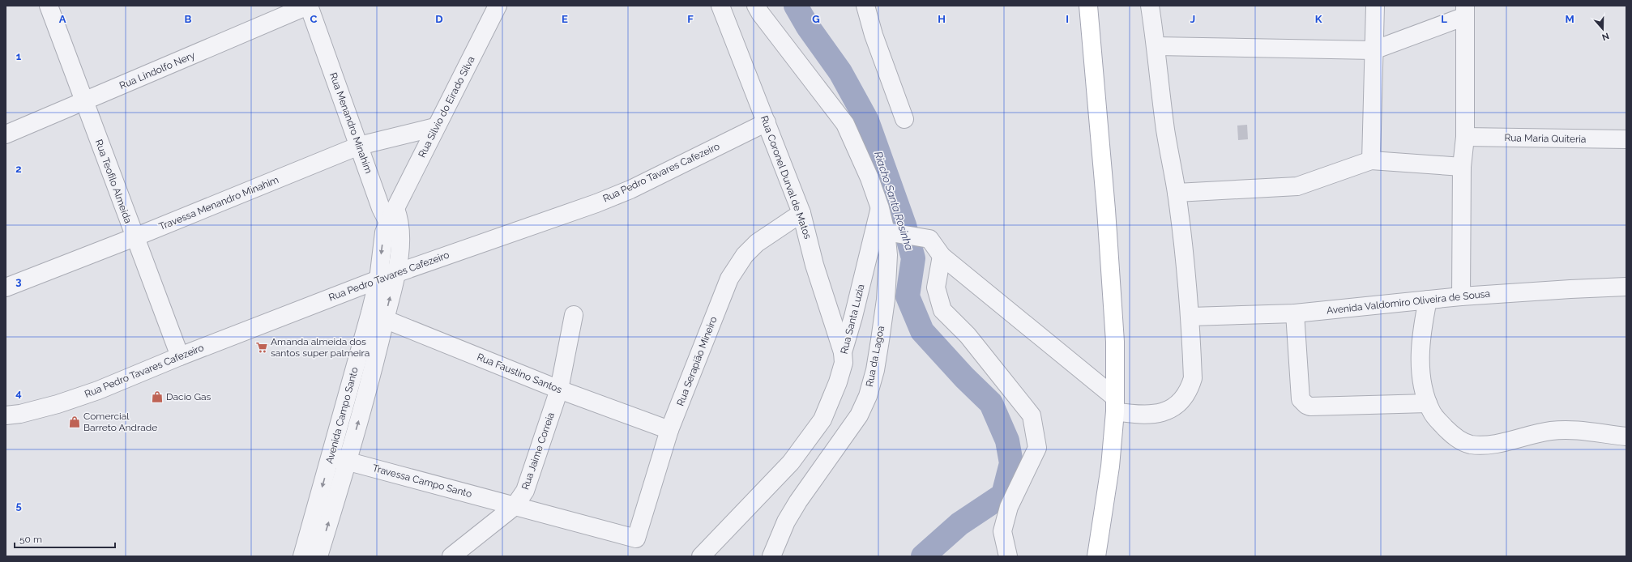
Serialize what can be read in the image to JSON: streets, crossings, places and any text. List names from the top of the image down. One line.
{"streets":{"street":["Rua Lindolfo Nery","Rua Silvio do Eirado Silva","Rua Menandro Minahim","Rua Maria Quiteria","Rua Pedro Tavares Cafezeiro","Rua Coronel Durval de Matos","Rua Teofilo Almeida","Travessa Menandro Minahim","Avenida Valdomiro Oliveira de Sousa","Rua Santa Luzia","Rua da Lagoa","Rua Serapião Mineiro","Rua Faustino Santos","Avenida Campo Santo","Rua Jaime Correia","Travessa Campo Santo"]},"crossings":[["Rua Lindolfo Nery","Rua Menandro Minahim"],["Rua Lindolfo Nery","Rua Teofilo Almeida"],["Rua Silvio do Eirado Silva","Rua Menandro Minahim"],["Rua Silvio do Eirado Silva","Travessa Menandro Minahim"],["Rua Silvio do Eirado Silva","Avenida Campo Santo"],["Rua Menandro Minahim","Travessa Menandro Minahim"],["Rua Menandro Minahim","Avenida Campo Santo"],["Rua Pedro Tavares Cafezeiro","Rua Coronel Durval de Matos"],["Rua Pedro Tavares Cafezeiro","Rua Teofilo Almeida"],["Rua Pedro Tavares Cafezeiro","Avenida Campo Santo"],["Rua Coronel Durval de Matos","Rua Santa Luzia"],["Rua Coronel Durval de Matos","Rua Serapião Mineiro"],["Rua Teofilo Almeida","Travessa Menandro Minahim"],["Rua Santa Luzia","Rua da Lagoa"],["Rua Serapião Mineiro","Rua Faustino Santos"],["Rua Serapião Mineiro","Travessa Campo Santo"],["Rua Faustino Santos","Avenida Campo Santo"],["Rua Faustino Santos","Rua Jaime Correia"],["Avenida Campo Santo","Travessa Campo Santo"],["Rua Jaime Correia","Travessa Campo Santo"]],"water":["Riacho Santa Rosinha"],"places":{"supermarket":["Amanda almeida dos santos super palmeira"],"shop":["Dacio Gas","Comercial Barreto Andrade"]},"scale_bar":"50 m","north":"bottom","grid":{"columns":["A","B","C","D","E","F","G","H","I","J","K","L","M"],"rows":["1","2","3","4","5"]}}
